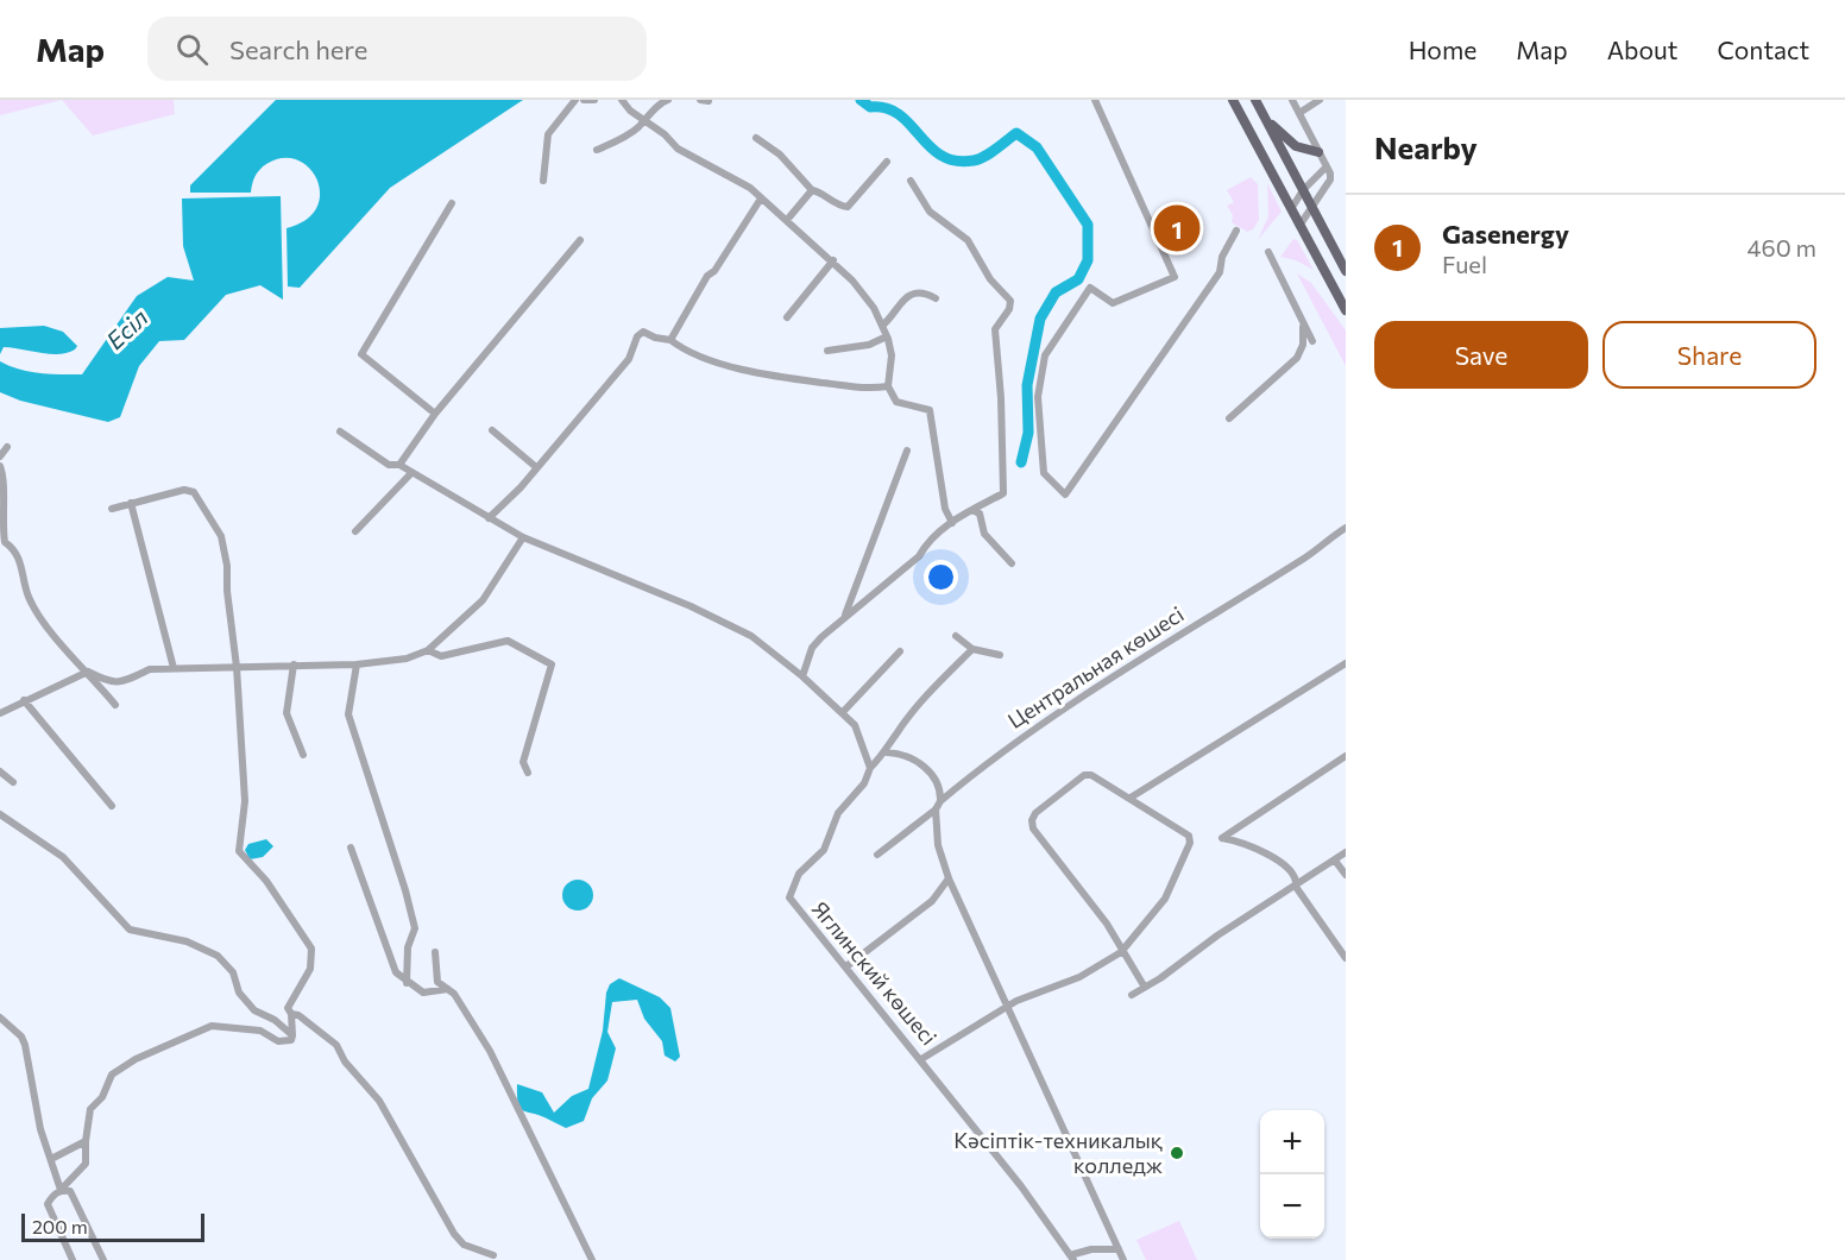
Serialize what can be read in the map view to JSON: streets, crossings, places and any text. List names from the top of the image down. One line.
{"streets":{"street":["Центральная көшесі","Яглинский көшесі"]},"water":["Есіл"],"places":["Кәсіптік-техникалық колледж"],"scale_bar":"200 m","page":{"header":"Map","search":"Search here","nav":["Home","Map","About","Contact"],"heading":"Nearby","list":[{"mark":"1","name":"Gasenergy","note":"Fuel","value":"460 m"}],"pins":"1","buttons":["Save","Share"],"map_buttons":["+","−"],"scale":"200 m"}}
